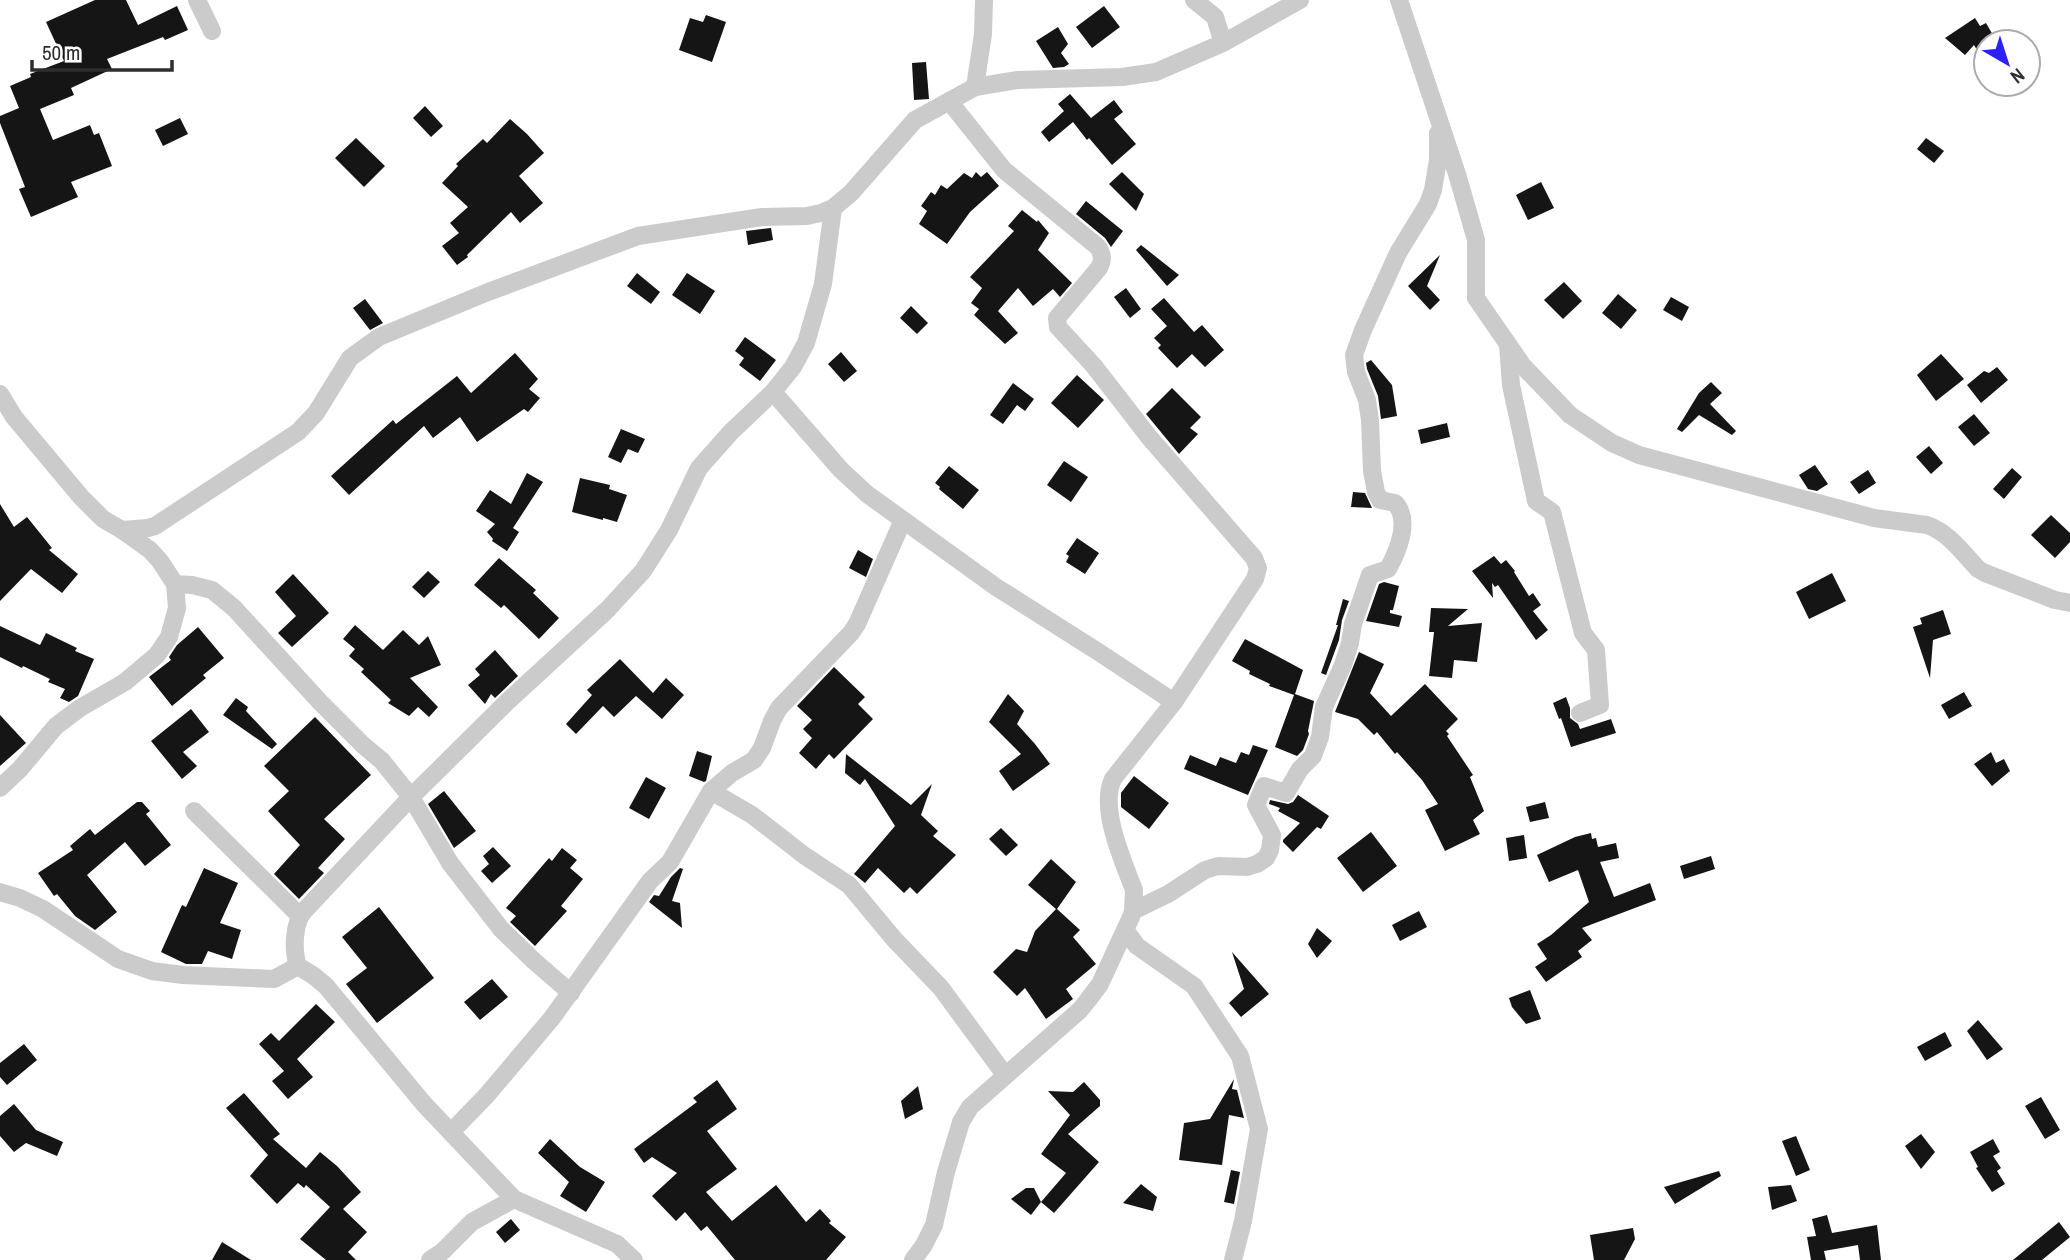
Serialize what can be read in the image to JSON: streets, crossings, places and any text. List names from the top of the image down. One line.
{"scale_bar":"50 m","north":"bottom right"}
